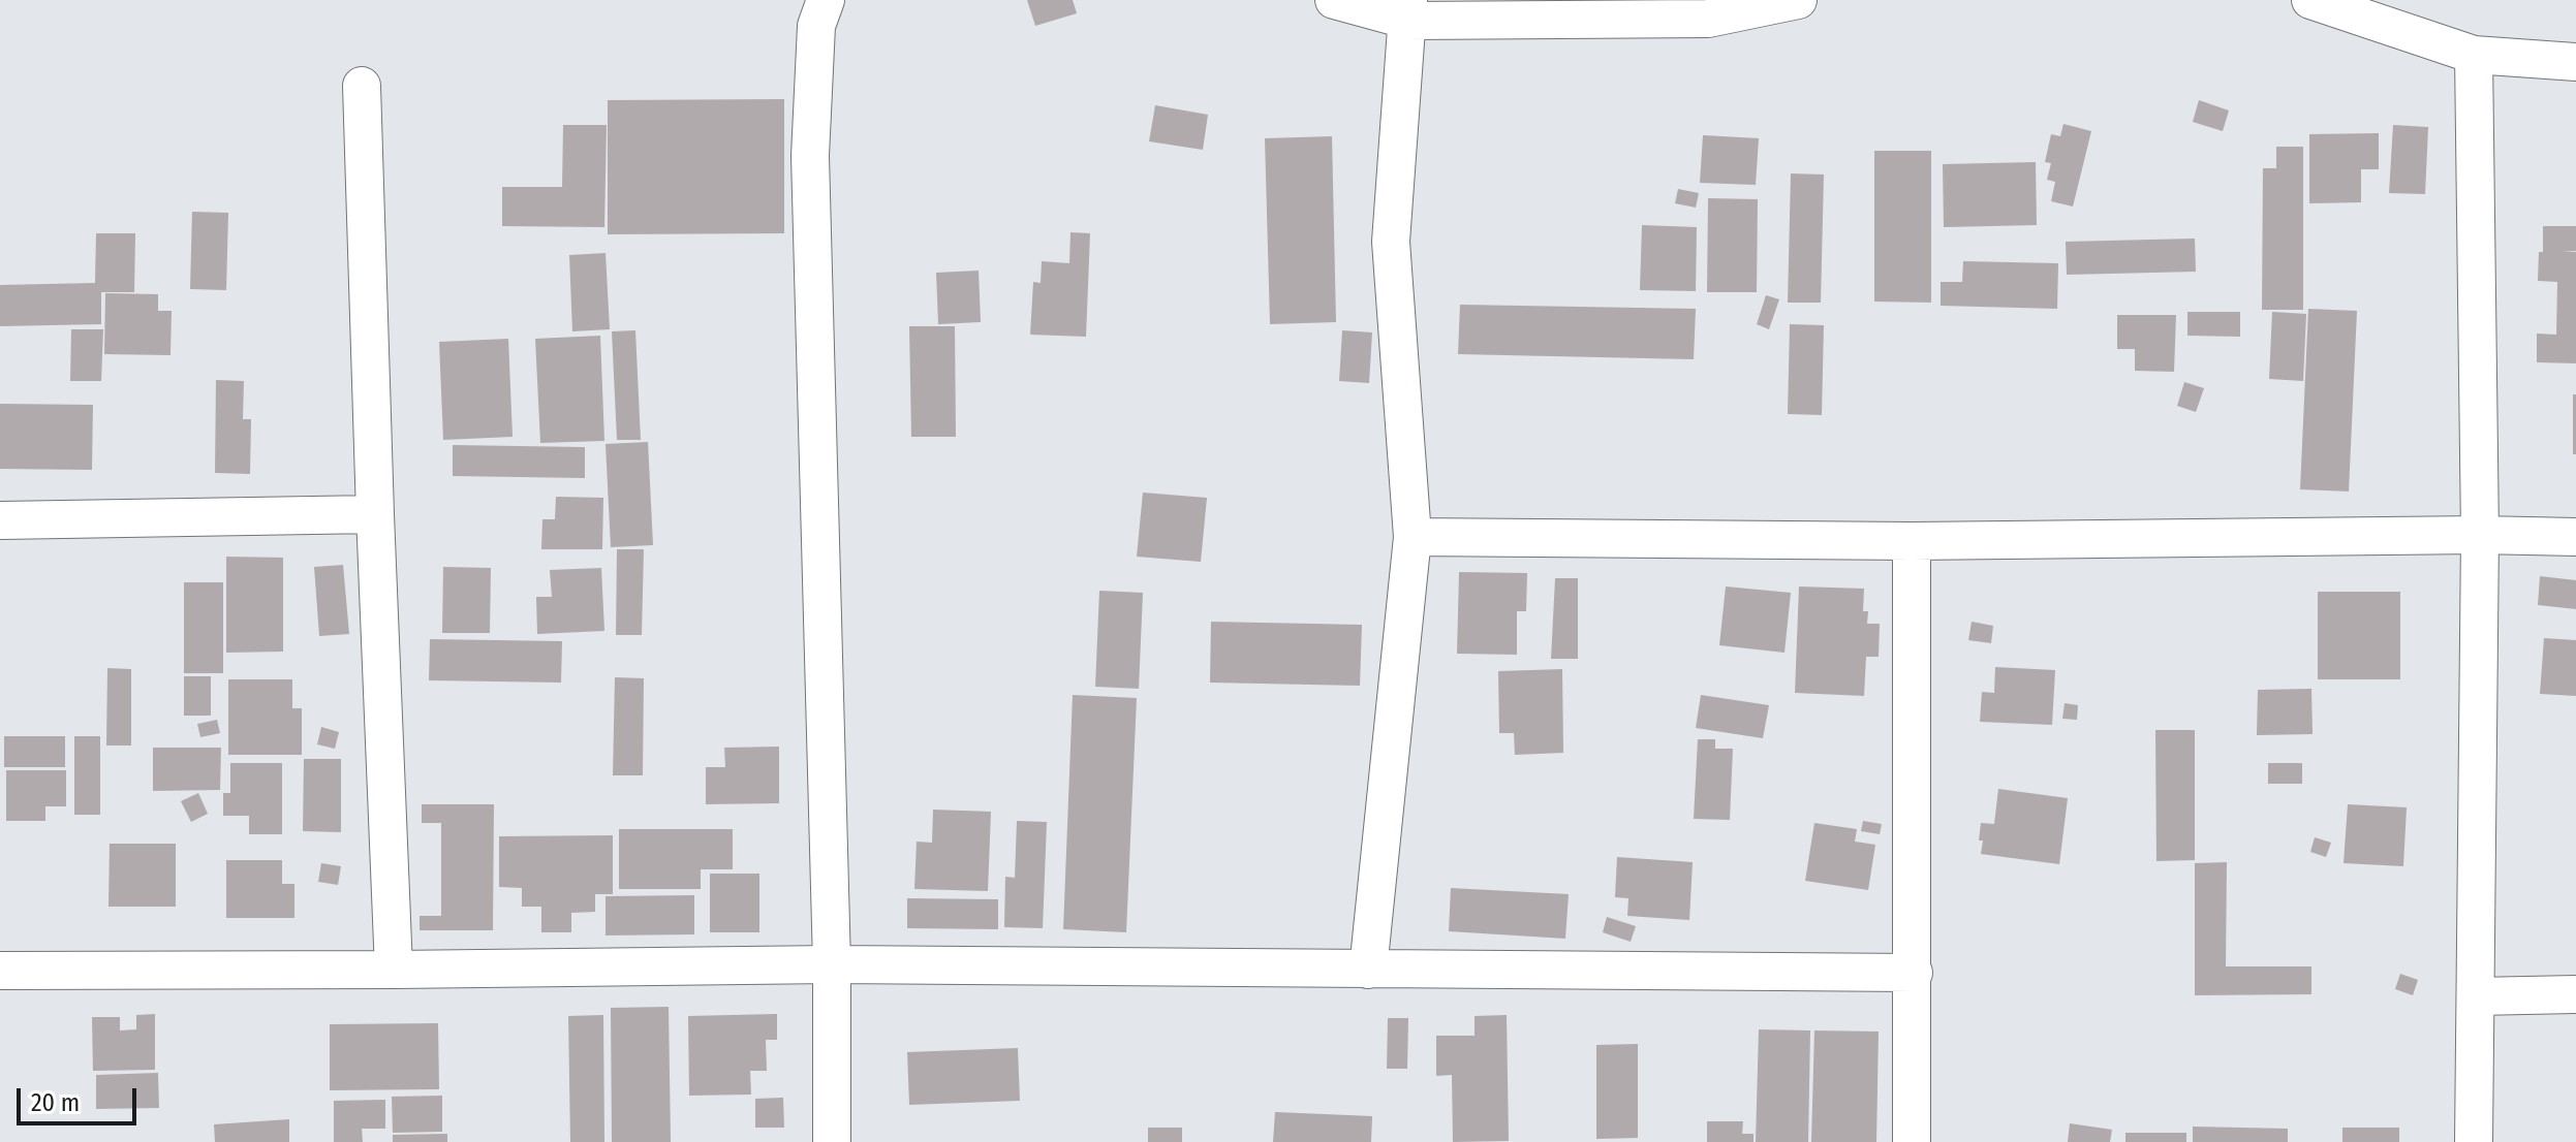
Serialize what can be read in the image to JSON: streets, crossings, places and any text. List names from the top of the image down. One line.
{"scale_bar":"20 m"}
